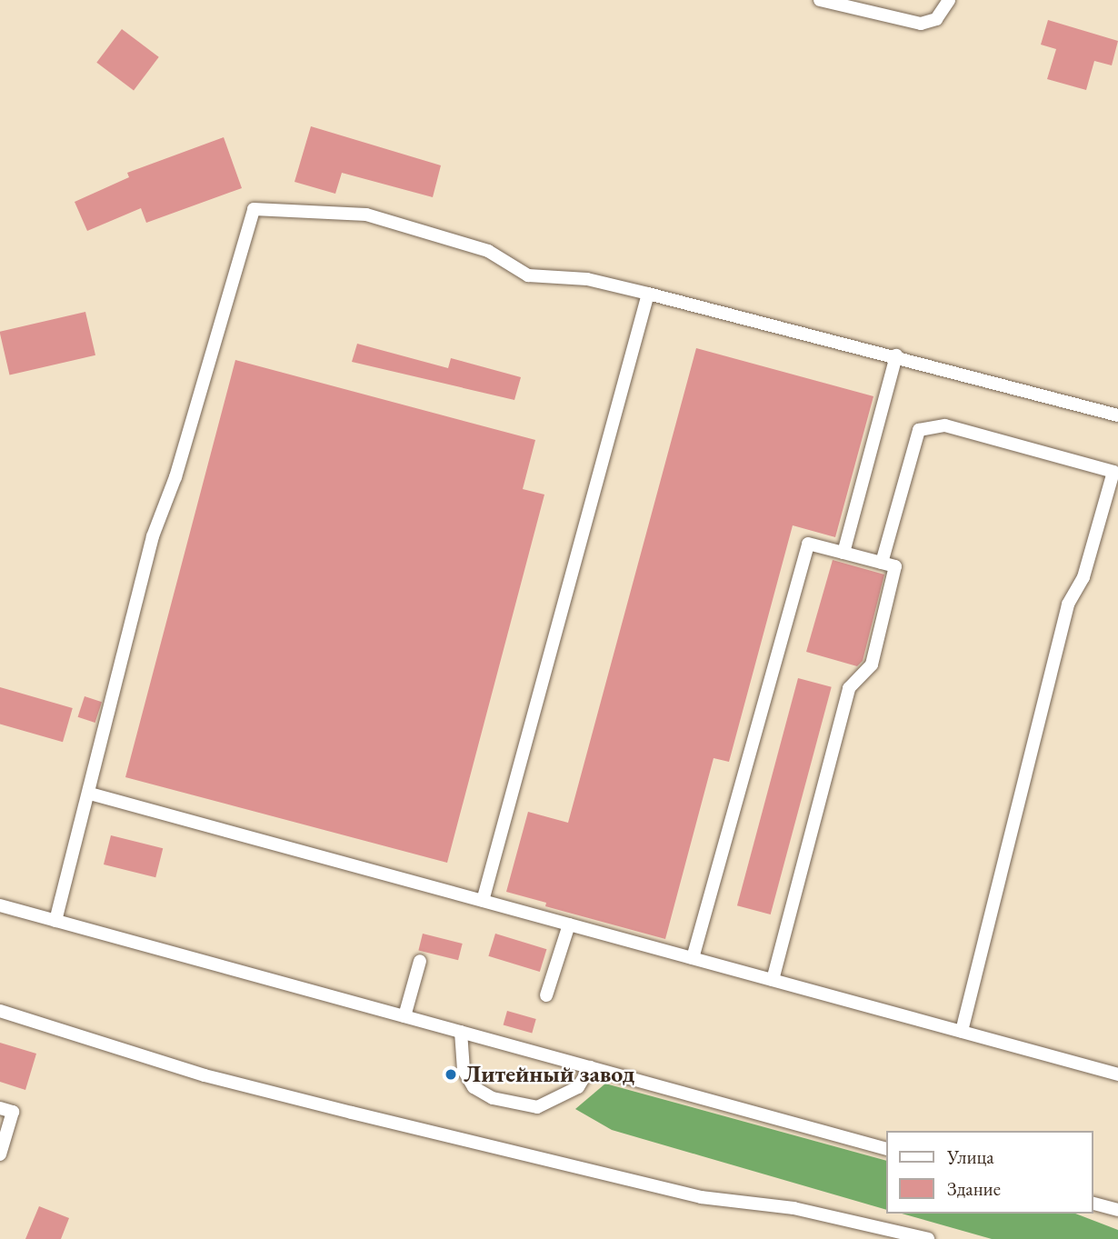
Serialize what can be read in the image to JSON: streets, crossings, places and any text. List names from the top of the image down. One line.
{"places":["Литейный завод"],"legend":["Улица","Здание"]}
